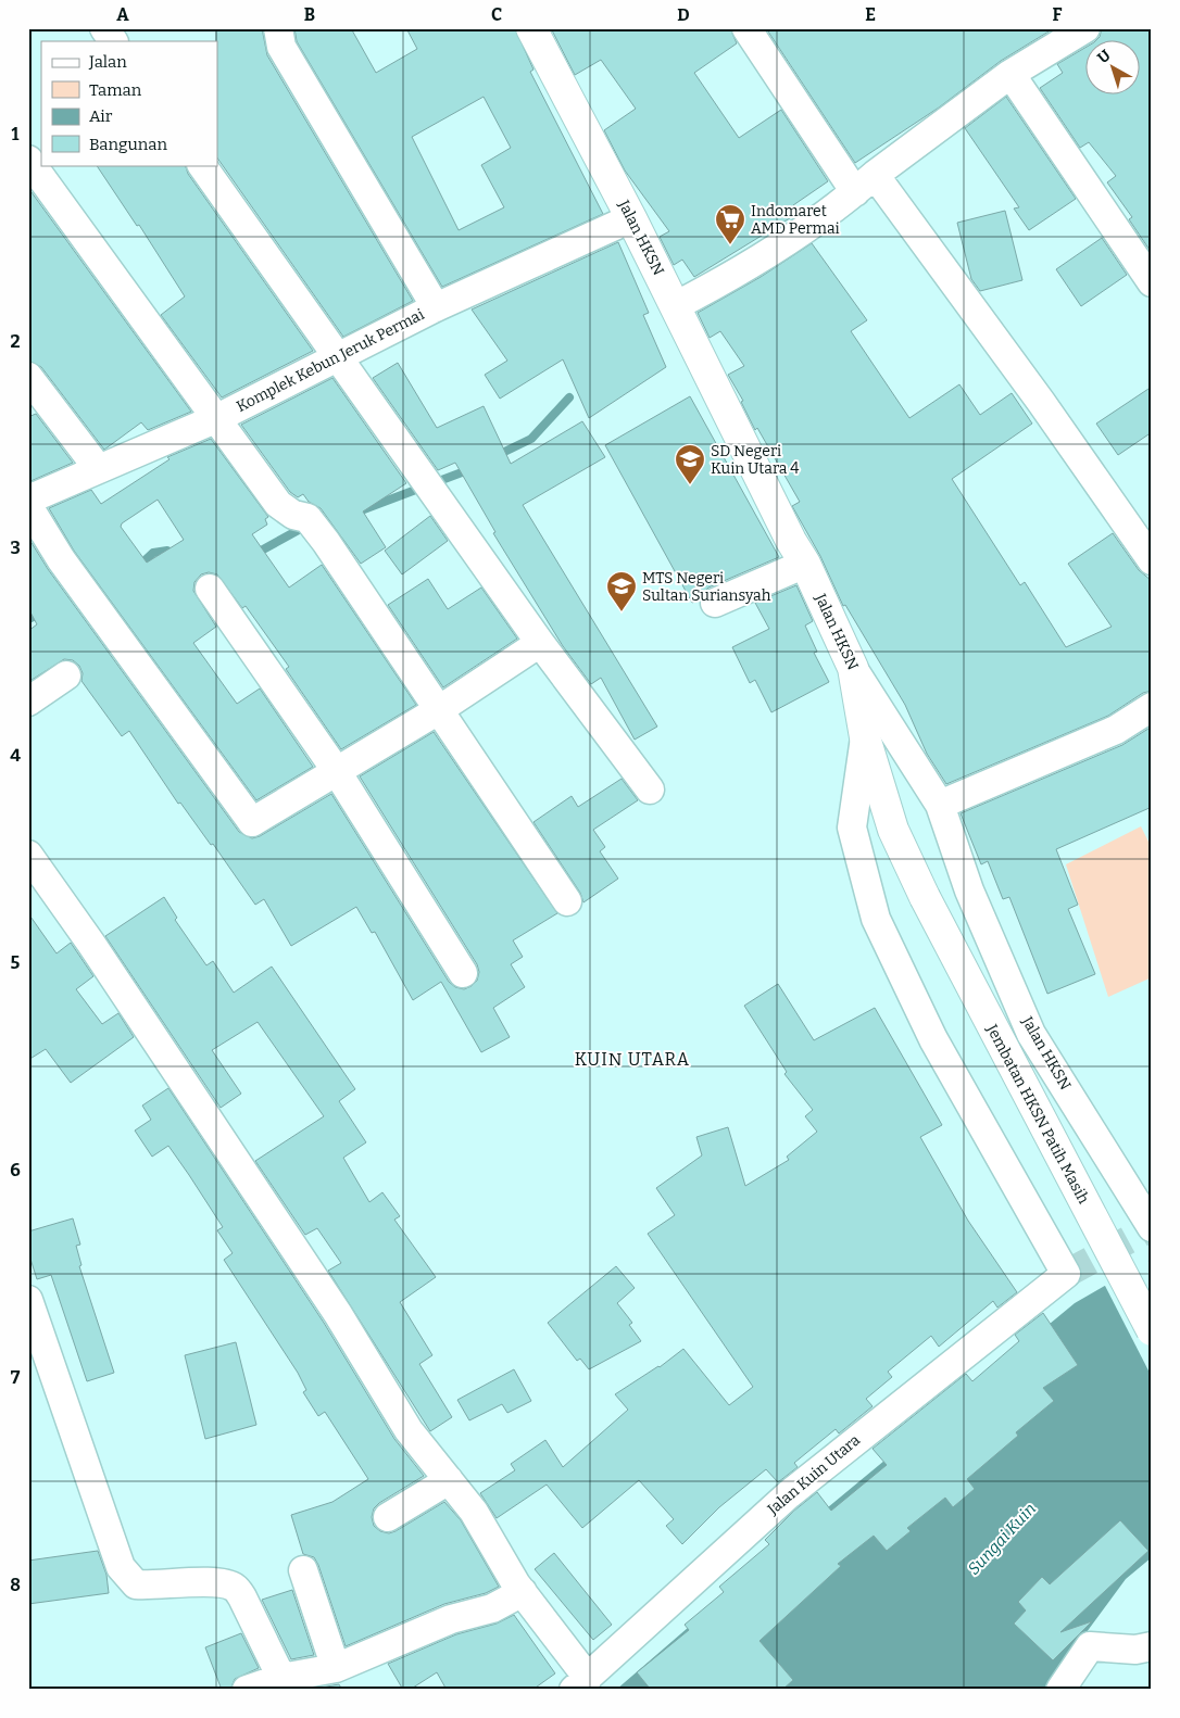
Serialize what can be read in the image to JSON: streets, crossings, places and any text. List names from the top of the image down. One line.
{"streets":{"main road":["Jalan HKSN","Jembatan HKSN Patih Masih"],"street":["Komplek Kebun Jeruk Permai","Jalan Kuin Utara"]},"crossings":[["Jalan HKSN","Komplek Kebun Jeruk Permai"],["Jalan HKSN","Jembatan HKSN Patih Masih"],["Jembatan HKSN Patih Masih","Jalan Kuin Utara"]],"districts":["KUIN UTARA"],"water":["Sungai Kuin"],"places":{"supermarket":["Indomaret AMD Permai"],"school or university":["SD Negeri Kuin Utara 4","MTS Negeri Sultan Suriansyah"]},"legend":["Jalan","Taman","Air","Bangunan"],"north":"top left","grid":{"columns":["A","B","C","D","E","F"],"rows":["1","2","3","4","5","6","7","8"]}}
